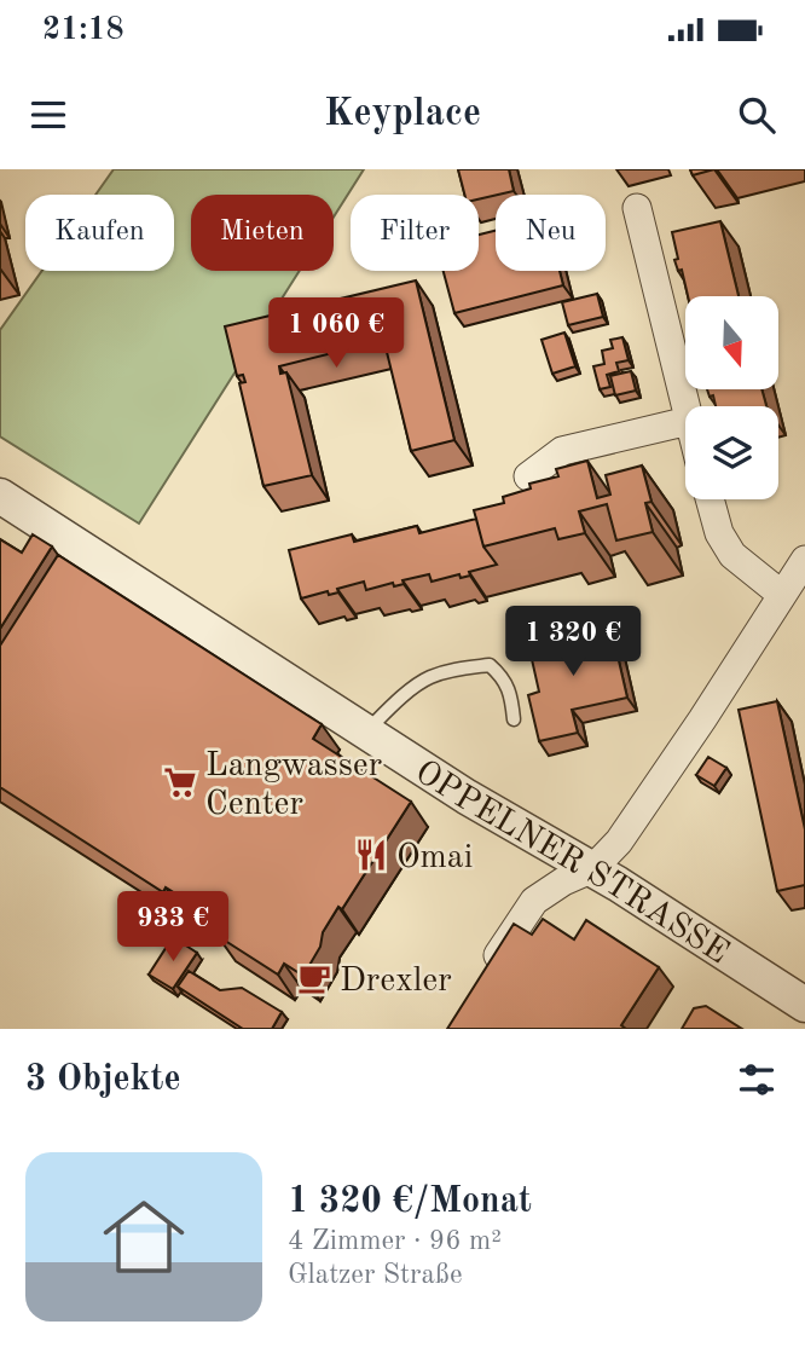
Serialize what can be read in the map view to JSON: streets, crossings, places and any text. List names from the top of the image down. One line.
{"streets":{"street":["OPPELNER STRASSE"]},"places":{"supermarket":["Langwasser Center"],"restaurant":["Omai"],"cafe":["Drexler"]},"north":"bottom","page":{"status":"21:18","header":"Keyplace","chip":["Kaufen","Mieten","Filter","Neu"],"price":["1 060 €","1 320 €","933 €"],"heading":"3 Objekte","list":[{"name":"1 320 €/Monat","note":"4 Zimmer · 96 m² · Glatzer Straße"}]}}
